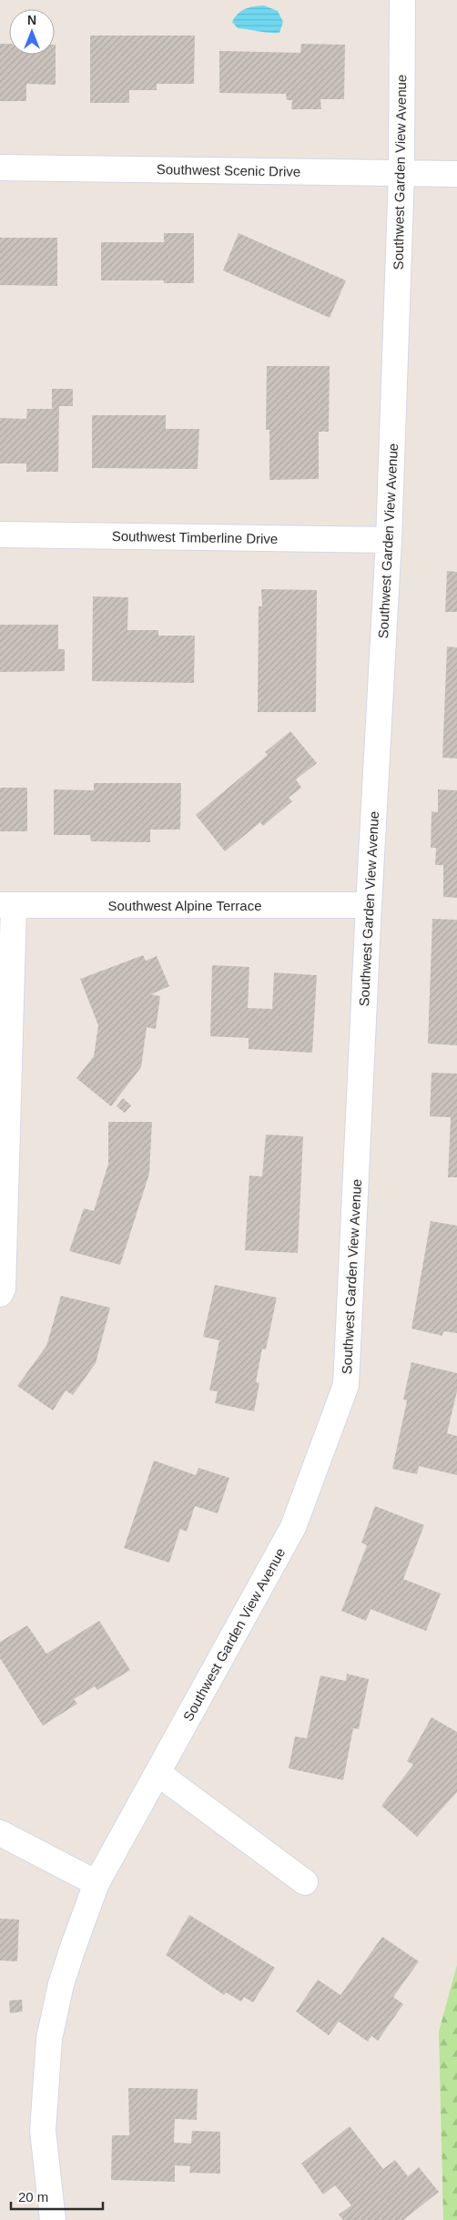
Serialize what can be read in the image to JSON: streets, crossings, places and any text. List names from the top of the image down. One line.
{"streets":{"street":["Southwest Scenic Drive","Southwest Garden View Avenue","Southwest Timberline Drive","Southwest Alpine Terrace"]},"crossings":[["Southwest Scenic Drive","Southwest Garden View Avenue"],["Southwest Garden View Avenue","Southwest Timberline Drive"],["Southwest Garden View Avenue","Southwest Alpine Terrace"]],"scale_bar":"20 m","north":"top"}
